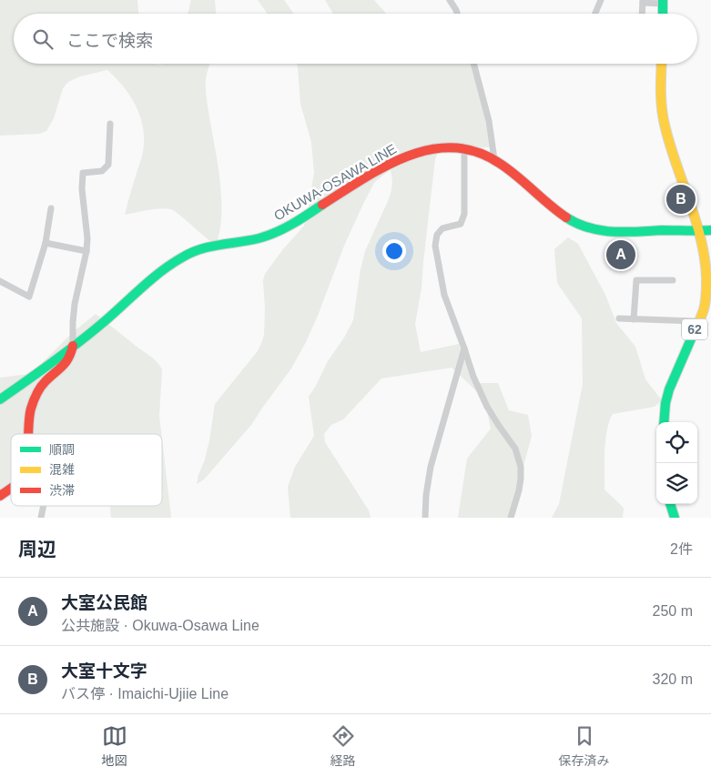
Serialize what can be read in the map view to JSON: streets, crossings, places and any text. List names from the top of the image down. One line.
{"streets":{"main road":["OKUWA-OSAWA LINE","62"]},"crossings":[["OKUWA-OSAWA LINE","62"]],"legend":["順調","混雑","渋滞"],"page":{"search":"ここで検索","pins":["B","A"],"heading":["周辺","2件"],"list":[{"mark":"A","name":"大室公民館","note":"公共施設 · Okuwa-Osawa Line","value":"250 m"},{"mark":"B","name":"大室十文字","note":"バス停 · Imaichi-Ujiie Line","value":"320 m"}],"nav":["地図","経路","保存済み"]}}
